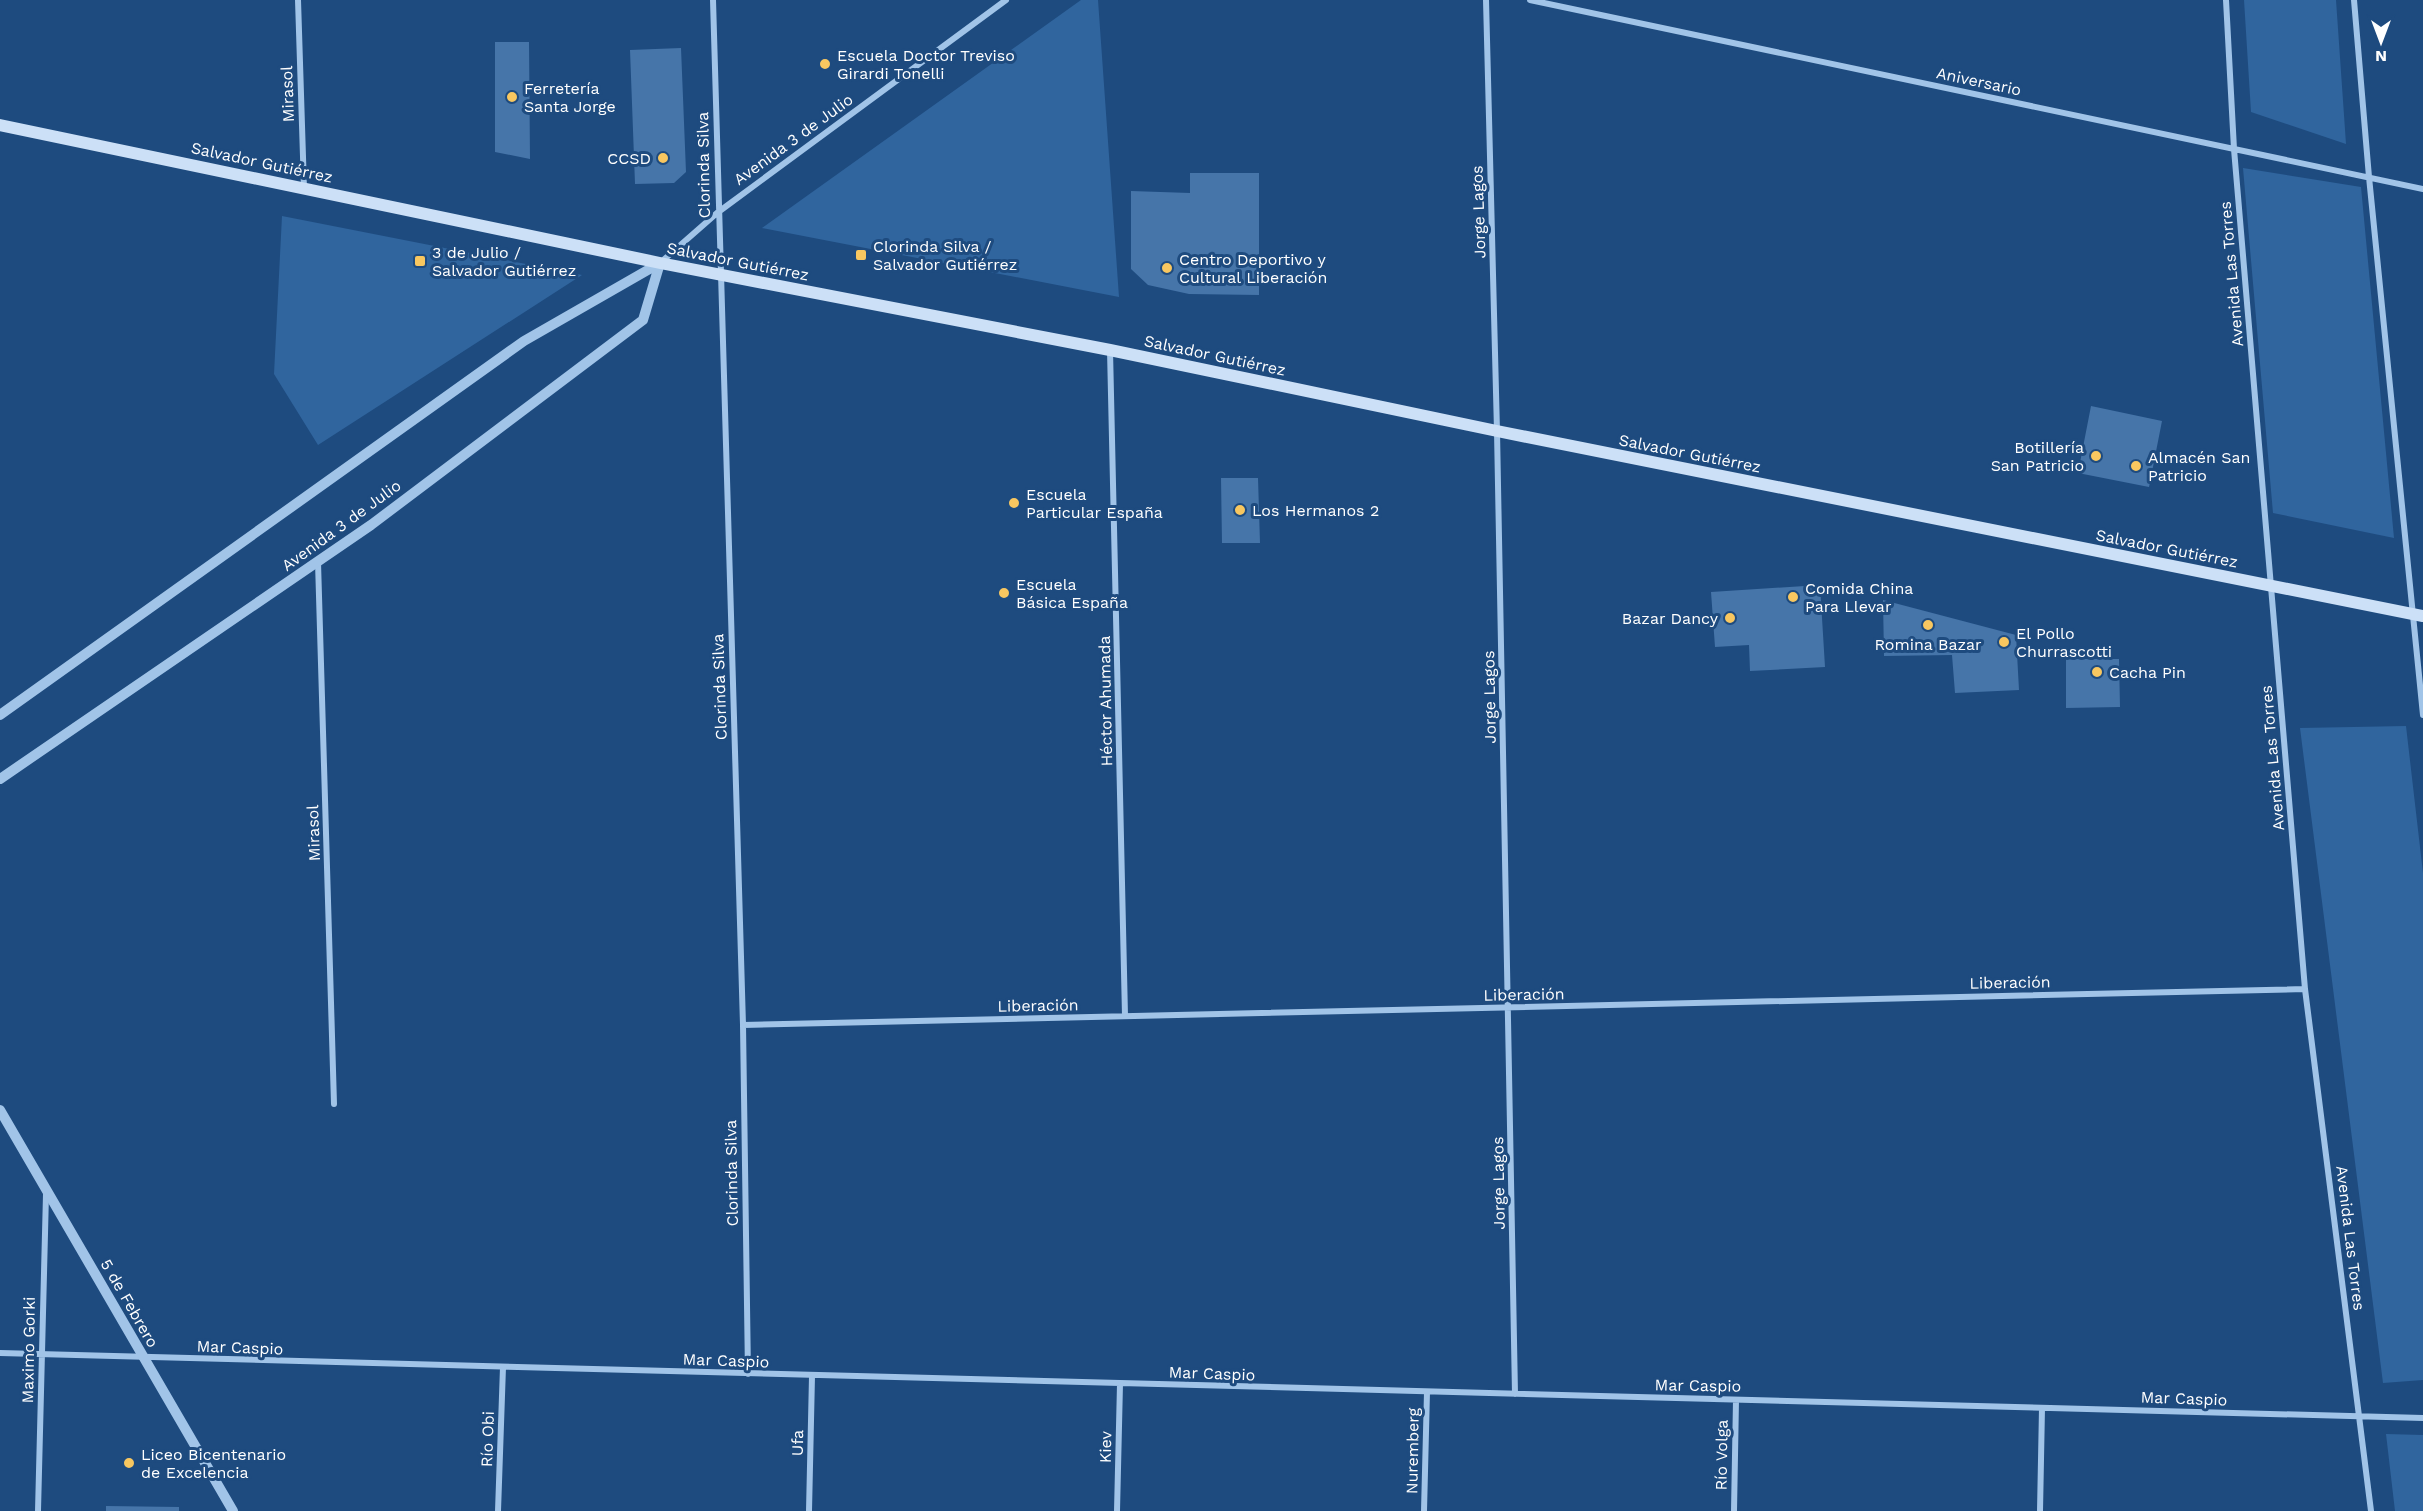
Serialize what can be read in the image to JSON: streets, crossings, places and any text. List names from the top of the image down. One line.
{"streets":{"main road":["Salvador Gutiérrez"],"street":["Aniversario","Mirasol","Avenida 3 de Julio","Clorinda Silva","Jorge Lagos","Avenida Las Torres","Héctor Ahumada","Liberación","5 de Febrero","Mar Caspio","Maximo Gorki","Río Obi","Ufa","Kiev","Nuremberg","Río Volga"]},"crossings":[["Aniversario","Avenida Las Torres"],["Mirasol","Avenida 3 de Julio"],["Mirasol","Salvador Gutiérrez"],["Avenida 3 de Julio","Salvador Gutiérrez"],["Avenida 3 de Julio","Clorinda Silva"],["Salvador Gutiérrez","Clorinda Silva"],["Salvador Gutiérrez","Jorge Lagos"],["Salvador Gutiérrez","Avenida Las Torres"],["Salvador Gutiérrez","Héctor Ahumada"],["Clorinda Silva","Liberación"],["Clorinda Silva","Mar Caspio"],["Jorge Lagos","Liberación"],["Jorge Lagos","Mar Caspio"],["Avenida Las Torres","Liberación"],["Avenida Las Torres","Mar Caspio"],["Héctor Ahumada","Liberación"],["5 de Febrero","Mar Caspio"],["5 de Febrero","Maximo Gorki"],["Mar Caspio","Maximo Gorki"],["Mar Caspio","Río Obi"],["Mar Caspio","Ufa"],["Mar Caspio","Kiev"],["Mar Caspio","Nuremberg"],["Mar Caspio","Río Volga"]],"places":{"other":["Escuela Doctor Treviso Girardi Tonelli","Ferretería Santa Jorge","CCSD","Centro Deportivo y Cultural Liberación","Botillería San Patricio","Almacén San Patricio","Escuela Particular España","Los Hermanos 2","Escuela Básica España","Comida China Para Llevar","Bazar Dancy","Romina Bazar","El Pollo Churrascotti","Cacha Pin","Liceo Bicentenario de Excelencia"],"transit":["Clorinda Silva / Salvador Gutiérrez","3 de Julio / Salvador Gutiérrez"]},"north":"bottom"}
